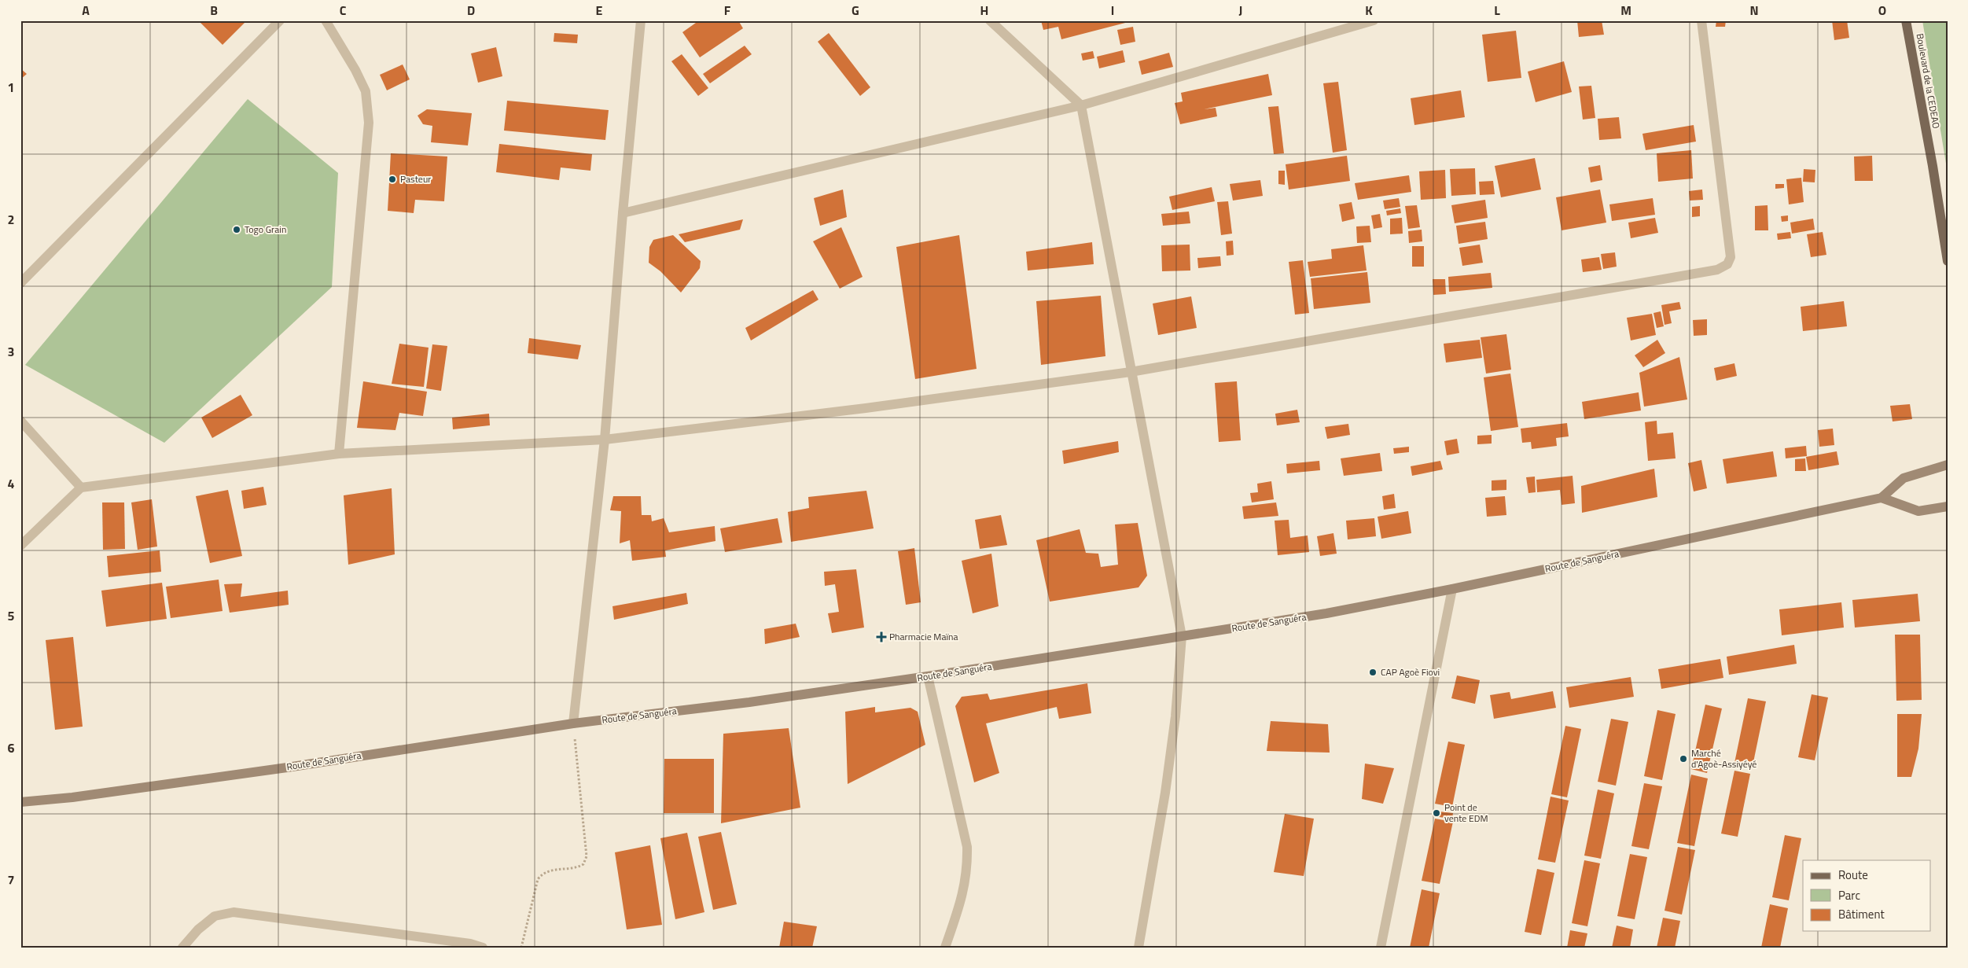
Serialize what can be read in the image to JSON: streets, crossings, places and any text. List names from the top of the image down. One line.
{"streets":{"main road":["Boulevard de la CEDEAO"],"street":["Route de Sanguéra"]},"places":{"other":["Pasteur","Togo Grain","CAP Agoè Fiovi","Marché d'Agoè-Assiyéyé","Point de vente EDM"],"health":["Pharmacie Maïna"]},"legend":["Route","Parc","Bâtiment"],"grid":{"columns":["A","B","C","D","E","F","G","H","I","J","K","L","M","N","O"],"rows":["1","2","3","4","5","6","7"]}}
